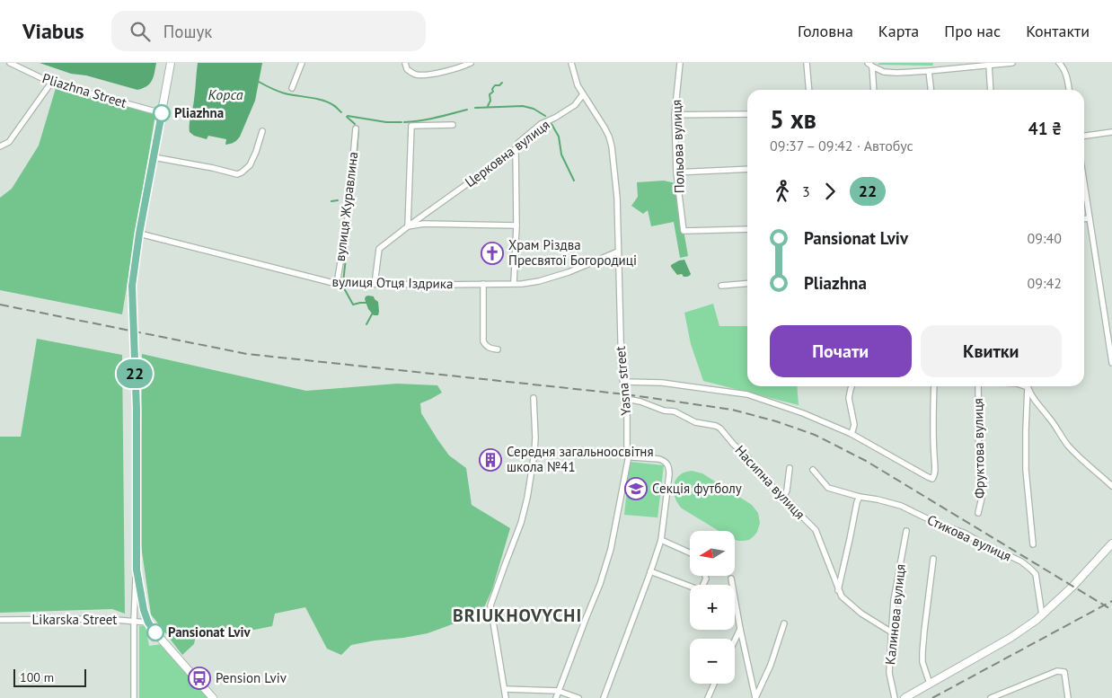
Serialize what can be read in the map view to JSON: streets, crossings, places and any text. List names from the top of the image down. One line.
{"streets":{"street":["Pliazhna Street","Польова вулиця","Церковна вулиця","вулиця Журавлина","вулиця Отця Іздрика","Yasna street","Фруктова вулиця","Насипна вулиця","Стикова вулиця","Калинова вулиця","Likarska Street"]},"crossings":[["Церковна вулиця","вулиця Отця Іздрика"],["Церковна вулиця","Yasna street"],["вулиця Журавлина","вулиця Отця Іздрика"],["вулиця Отця Іздрика","Yasna street"],["Yasna street","Насипна вулиця"],["Насипна вулиця","Калинова вулиця"]],"districts":["BRIUKHOVYCHI"],"water":["Корса"],"places":{"other":["Pliazhna","Pansionat Lviv"],"church":["Храм Різдва Пресвятої Богородиці"],"building":["Середня загальноосвітня школа №41"],"school or university":["Секція футболу"],"bus stop":["Pension Lviv"]},"lines":["bus line 22"],"scale_bar":"100 m","north":"left","page":{"header":"Viabus","search":"Пошук","nav":["Головна","Карта","Про нас","Контакти"],"on_map":"22","heading":["5 хв","09:37 – 09:42 · Автобус","41 ₴"],"legs":["3","22"],"list":[{"name":"Pansionat Lviv","value":"09:40"},{"name":"Pliazhna","value":"09:42"}],"buttons":["Почати","Квитки"],"map_buttons":["+","−"],"scale":"100 m"}}
